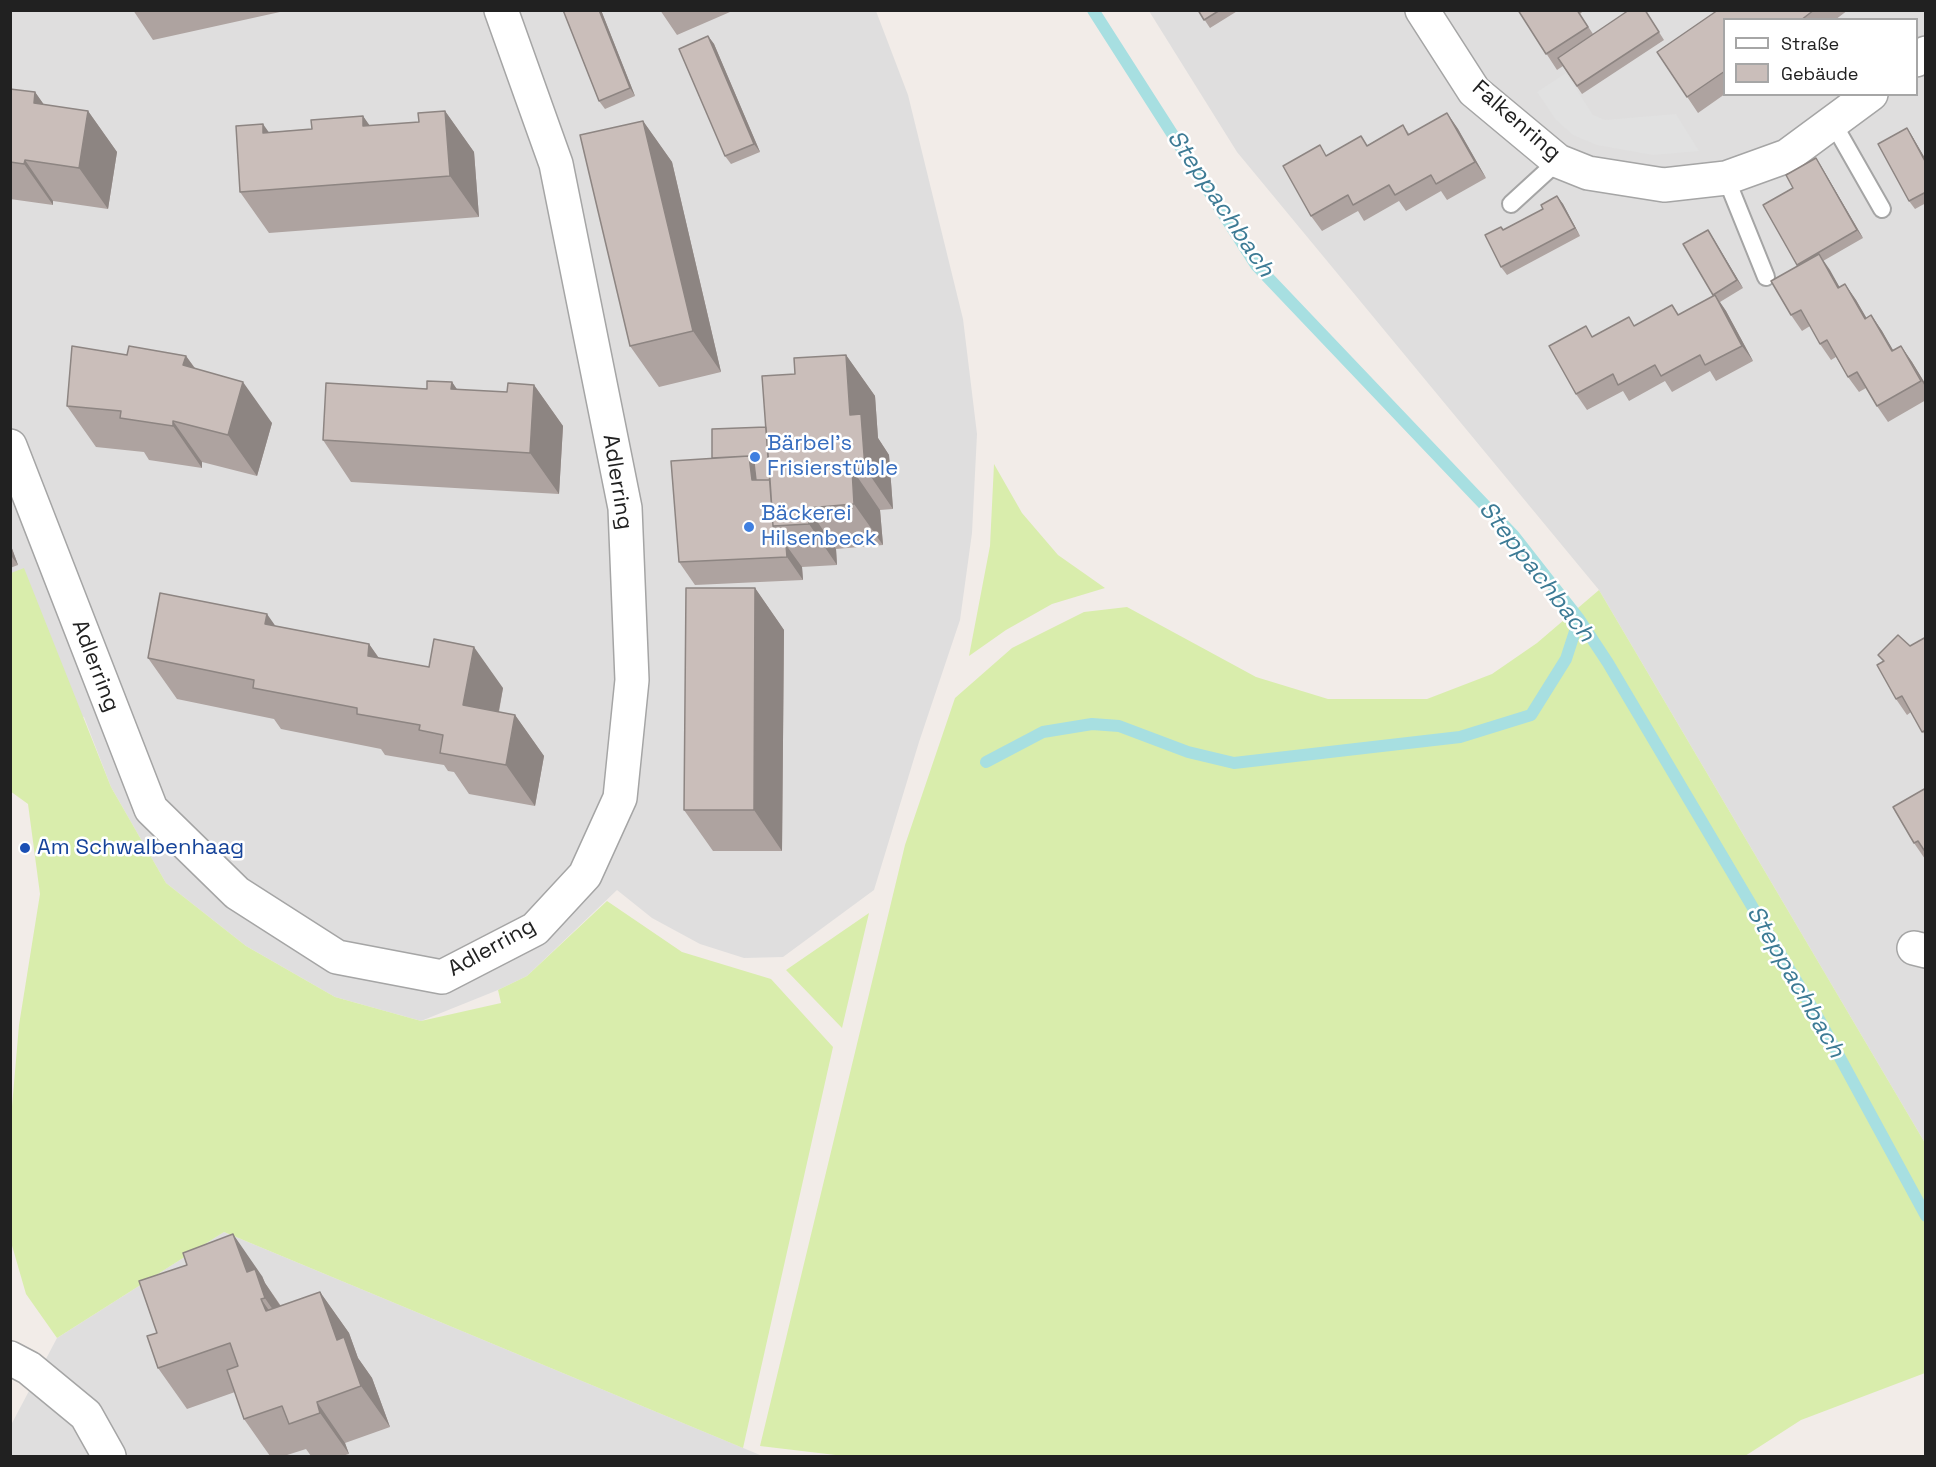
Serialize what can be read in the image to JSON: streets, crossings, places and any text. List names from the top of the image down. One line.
{"streets":{"street":["Falkenring","Adlerring"]},"water":["Steppachbach"],"places":["Bärbel's Frisierstüble","Bäckerei Hilsenbeck","Am Schwalbenhaag"],"legend":["Straße","Gebäude"]}
